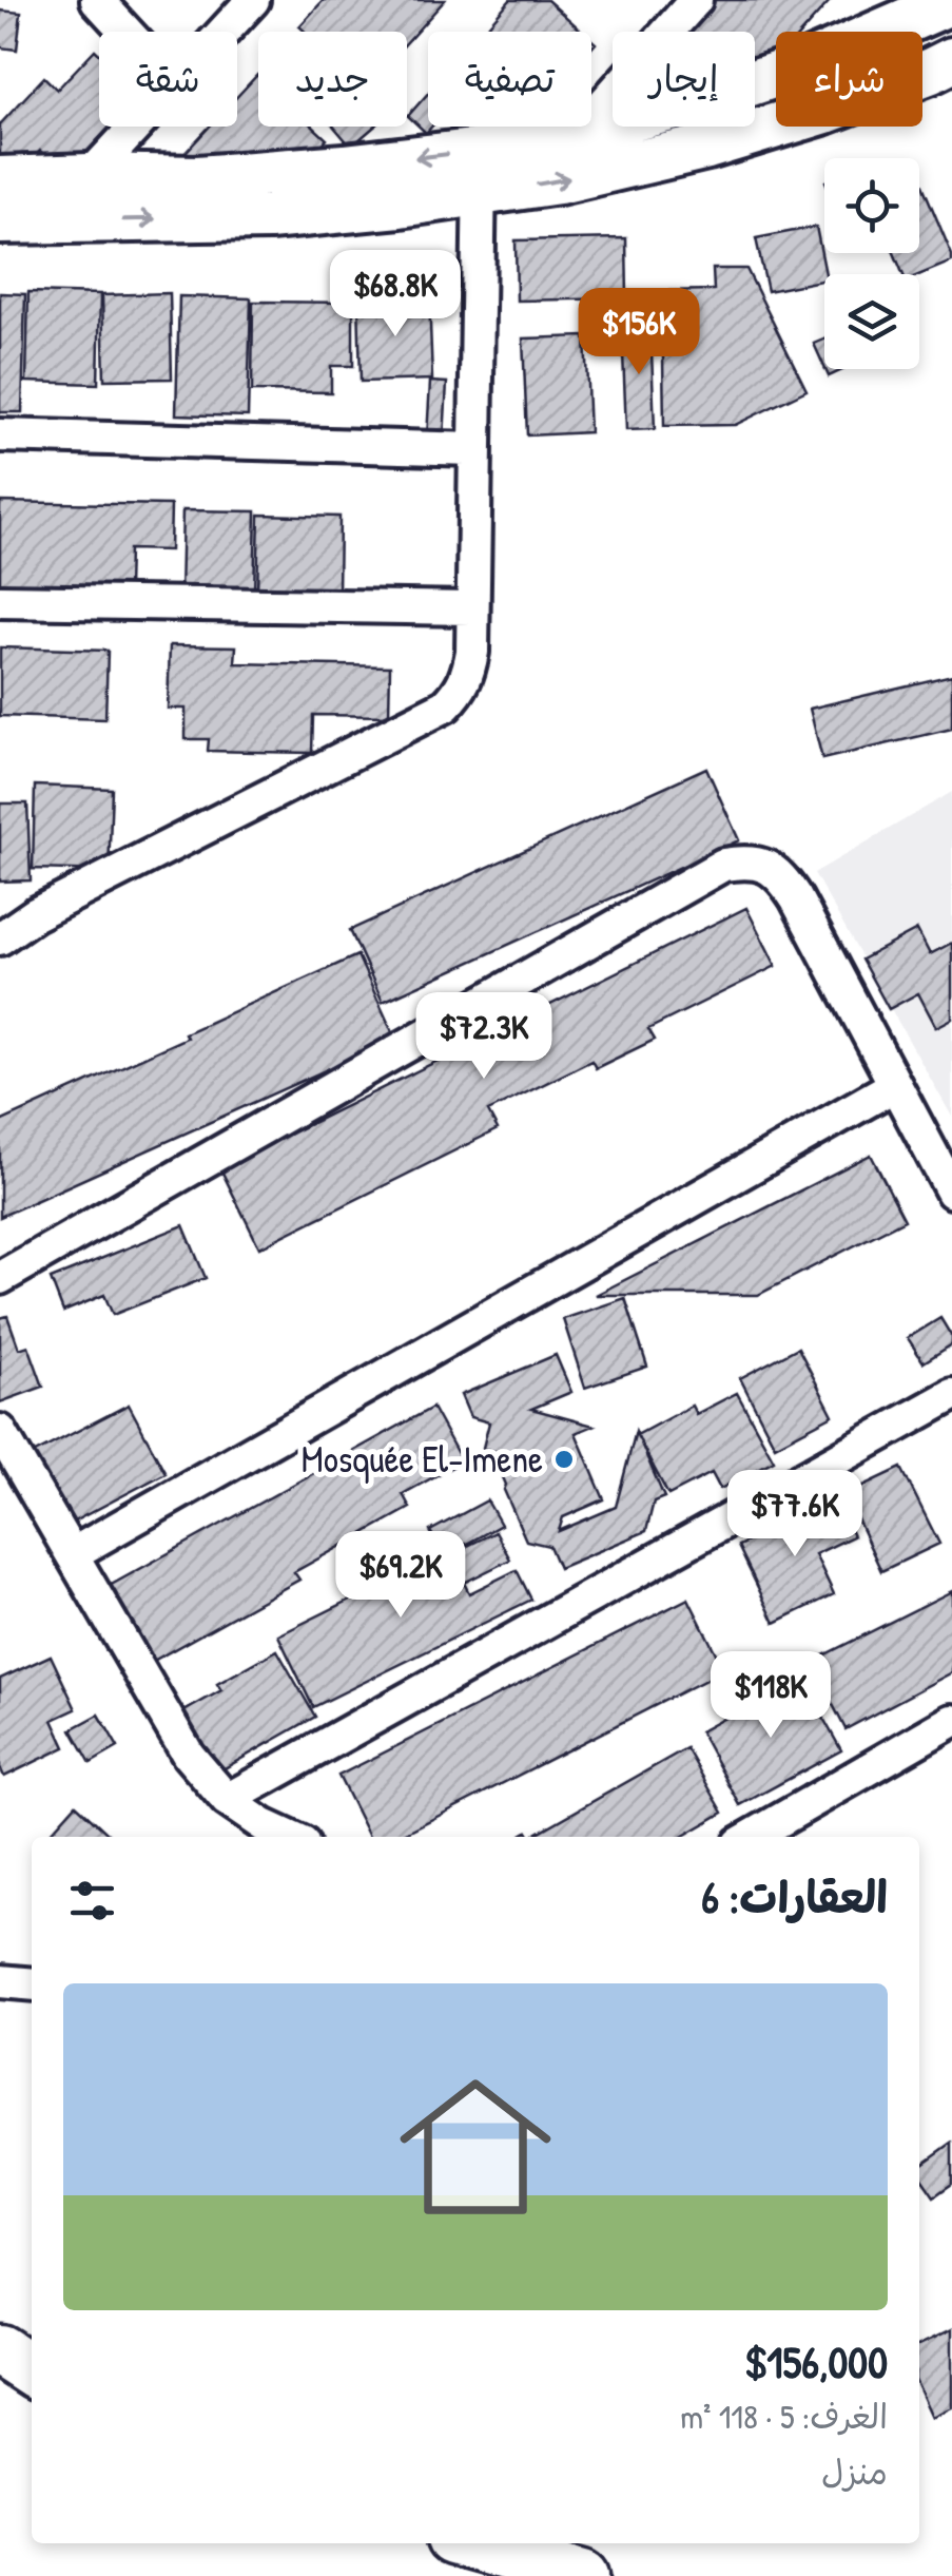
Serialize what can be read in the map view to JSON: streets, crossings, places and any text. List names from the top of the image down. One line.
{"places":["Mosquée El-Imene"],"page":{"chip":["شراء","إيجار","تصفية","جديد","شقة"],"price":["$68.8K","$156K","$72.3K","$77.6K","$69.2K","$118K"],"heading":"العقارات: 6","list":[{"name":"$156,000","note":"الغرف: 5 · 118 m² · منزل"}]}}
